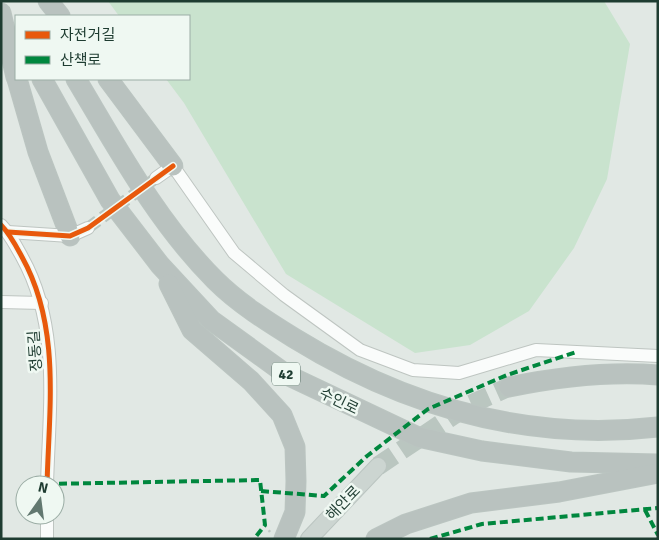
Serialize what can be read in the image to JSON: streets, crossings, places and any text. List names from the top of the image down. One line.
{"streets":{"highway":["42","수인로"],"main road":["해안로"],"street":["정동길"]},"legend":["자전거길","산책로"],"north":"top"}
